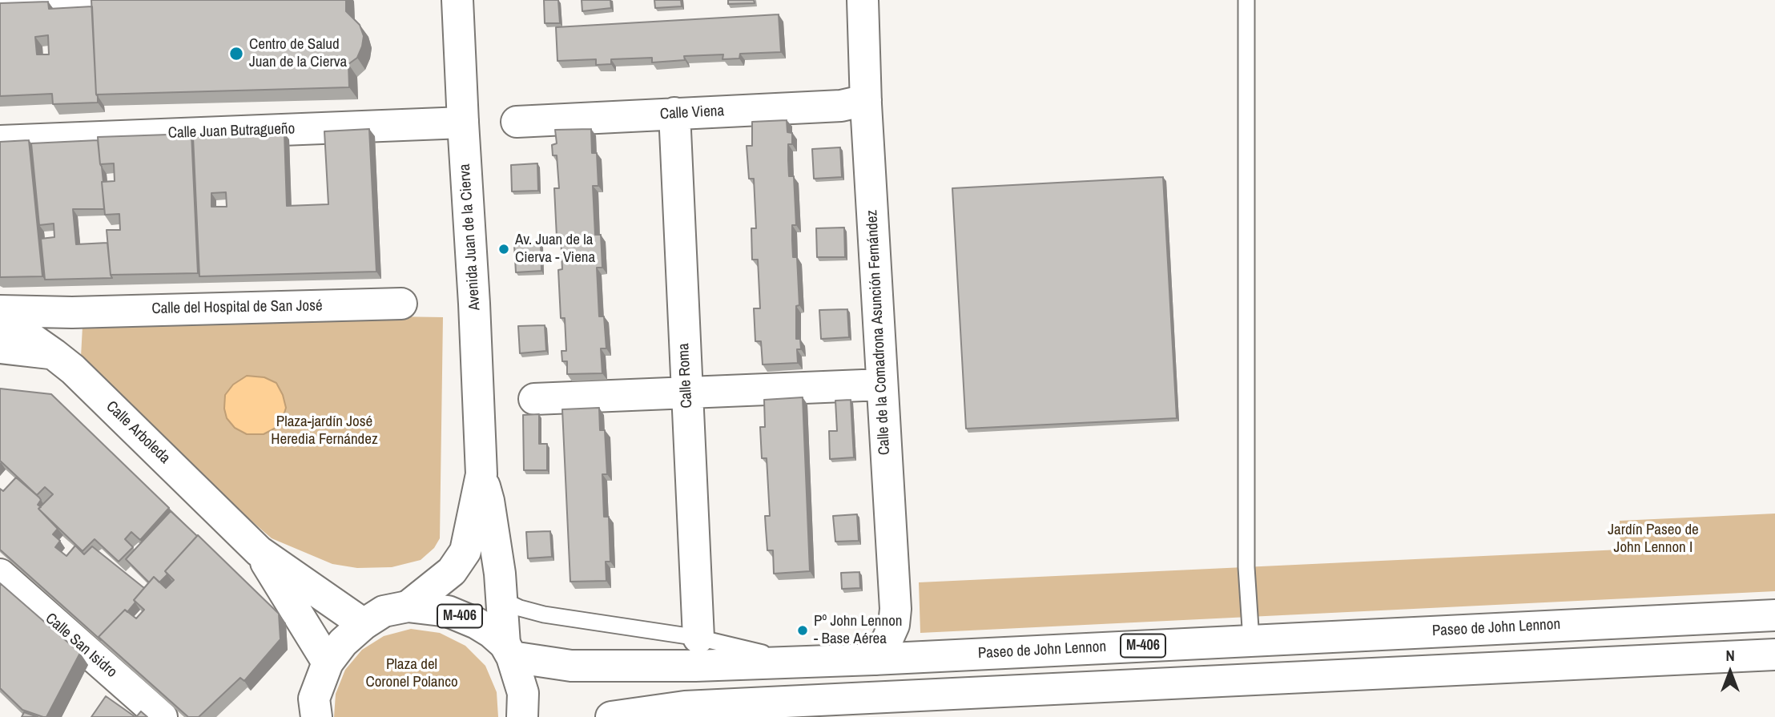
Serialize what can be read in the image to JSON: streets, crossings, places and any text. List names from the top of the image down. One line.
{"streets":{"main road":["Calle Viena","Calle Juan Butragueño","Avenida Juan de la Cierva","Calle del Hospital de San José","Calle de la Comadrona Asunción Fernández","Calle Roma","Calle Arboleda","M-406","Paseo de John Lennon","Calle San Isidro"]},"crossings":[["Calle Viena","Calle de la Comadrona Asunción Fernández"],["Calle Viena","Calle Roma"],["Calle Juan Butragueño","Avenida Juan de la Cierva"],["Avenida Juan de la Cierva","M-406"],["Avenida Juan de la Cierva","Paseo de John Lennon"],["Calle de la Comadrona Asunción Fernández","Paseo de John Lennon"],["Calle Arboleda","M-406"],["M-406","Paseo de John Lennon"]],"parks":["Plaza-jardín José Heredia Fernández","Jardín Paseo de John Lennon I","Plaza del Coronel Polanco"],"places":["Centro de Salud Juan de la Cierva","Av. Juan de la Cierva - Viena","Pº John Lennon - Base Aérea"],"north":"top"}
